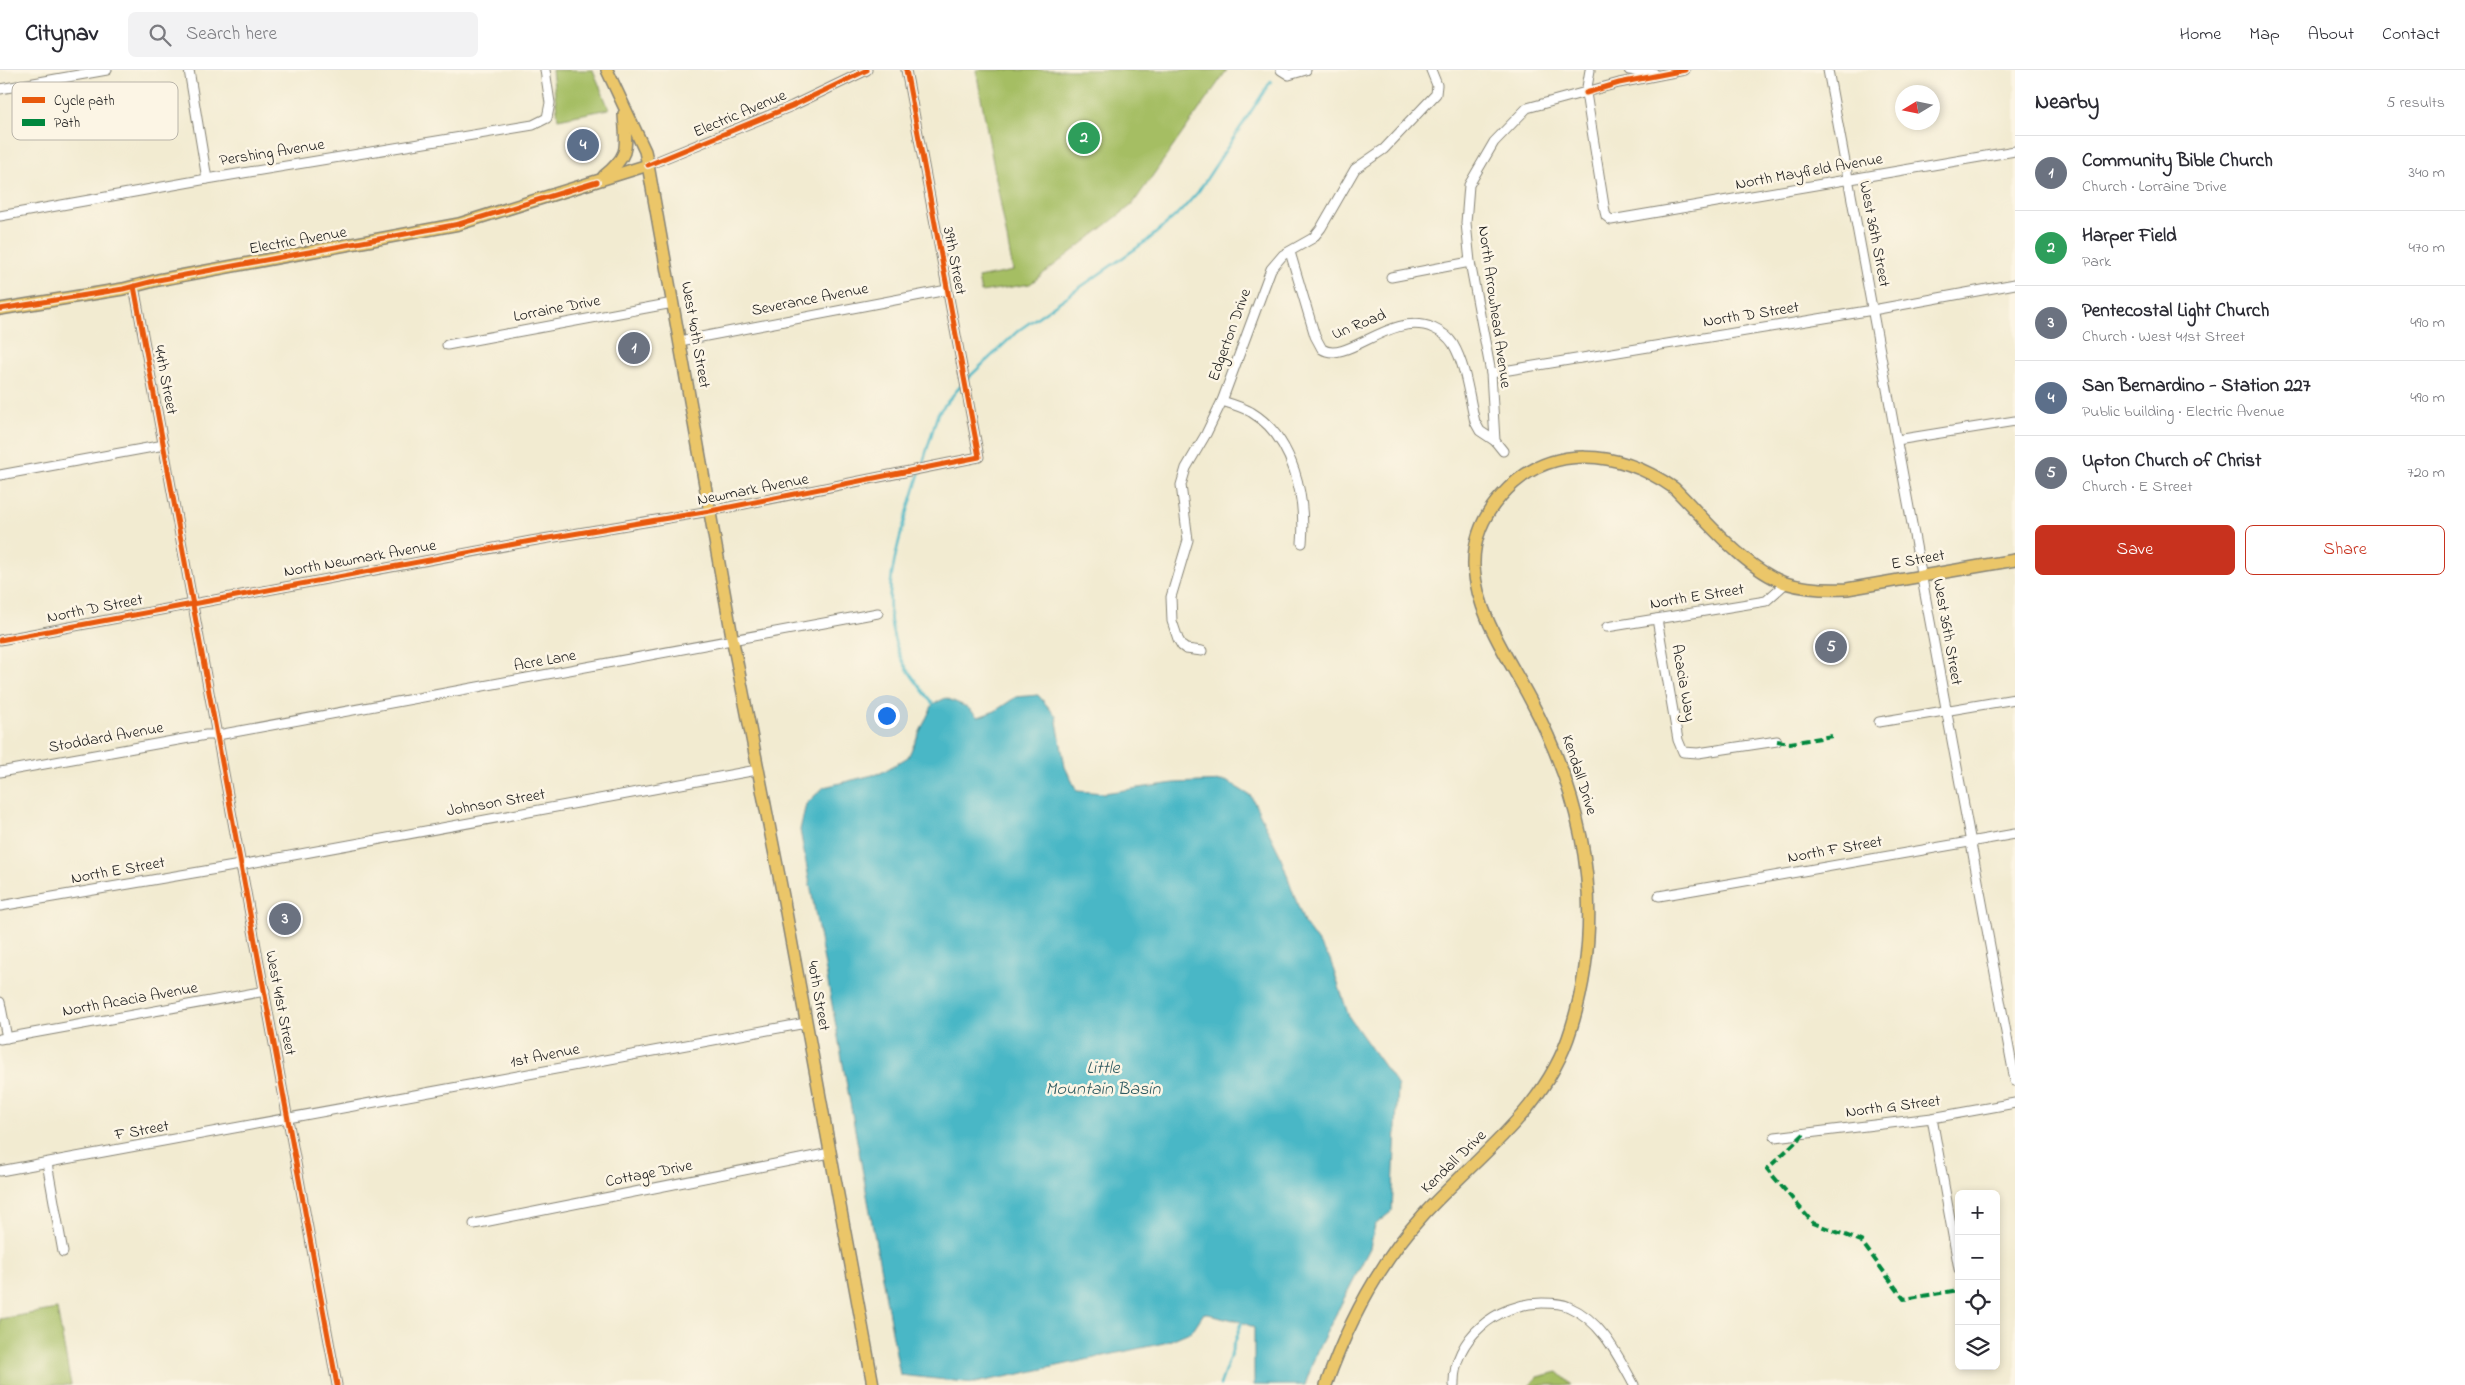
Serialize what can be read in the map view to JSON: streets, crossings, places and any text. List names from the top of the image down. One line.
{"streets":{"main road":["Electric Avenue","West 40th Street","E Street","Kendall Drive","40th Street"],"street":["Pershing Avenue","North Mayfield Avenue","West 36th Street","39th Street","Severance Avenue","North Arrowhead Avenue","Lorraine Drive","North D Street","Un Road","Edgerton Drive","44th Street","Newmark Avenue","North Newmark Avenue","North E Street","Acre Lane","Acacia Way","Stoddard Avenue","Johnson Street","North F Street","North Acacia Avenue","West 41st Street","1st Avenue","North G Street","F Street","Cottage Drive"]},"crossings":[["Electric Avenue","West 40th Street"],["Electric Avenue","44th Street"],["North Mayfield Avenue","West 36th Street"],["North Mayfield Avenue","North Arrowhead Avenue"],["West 36th Street","North D Street"],["West 36th Street","E Street"],["West 36th Street","North F Street"],["39th Street","Severance Avenue"],["39th Street","Newmark Avenue"],["Severance Avenue","West 40th Street"],["North Arrowhead Avenue","North D Street"],["North Arrowhead Avenue","Un Road"],["Lorraine Drive","West 40th Street"],["North D Street","North Newmark Avenue"],["North D Street","West 41st Street"],["Un Road","Edgerton Drive"],["West 40th Street","Newmark Avenue"],["West 40th Street","40th Street"],["44th Street","West 41st Street"],["Newmark Avenue","North Newmark Avenue"],["North Newmark Avenue","West 41st Street"],["E Street","Kendall Drive"],["North E Street","Acacia Way"],["North E Street","Kendall Drive"],["North E Street","Johnson Street"],["North E Street","West 41st Street"],["Acre Lane","Stoddard Avenue"],["Acre Lane","40th Street"],["Acre Lane","West 41st Street"],["Stoddard Avenue","West 41st Street"],["Johnson Street","40th Street"],["Johnson Street","West 41st Street"],["40th Street","1st Avenue"],["40th Street","Cottage Drive"],["North Acacia Avenue","West 41st Street"],["West 41st Street","1st Avenue"],["West 41st Street","F Street"],["1st Avenue","F Street"]],"water":["Little Mountain Basin"],"legend":["Cycle path","Path"],"north":"left","page":{"header":"Citynav","search":"Search here","nav":["Home","Map","About","Contact"],"heading":["Nearby","5 results"],"pins":["2","4","1","5","3"],"list":[{"mark":"1","name":"Community Bible Church","note":"Church · Lorraine Drive","value":"340 m"},{"mark":"2","name":"Harper Field","note":"Park","value":"470 m"},{"mark":"3","name":"Pentecostal Light Church","note":"Church · West 41st Street","value":"490 m"},{"mark":"4","name":"San Bernardino - Station 227","note":"Public building · Electric Avenue","value":"490 m"},{"mark":"5","name":"Upton Church of Christ","note":"Church · E Street","value":"720 m"}],"buttons":["Save","Share"],"map_buttons":["+","−"]}}
